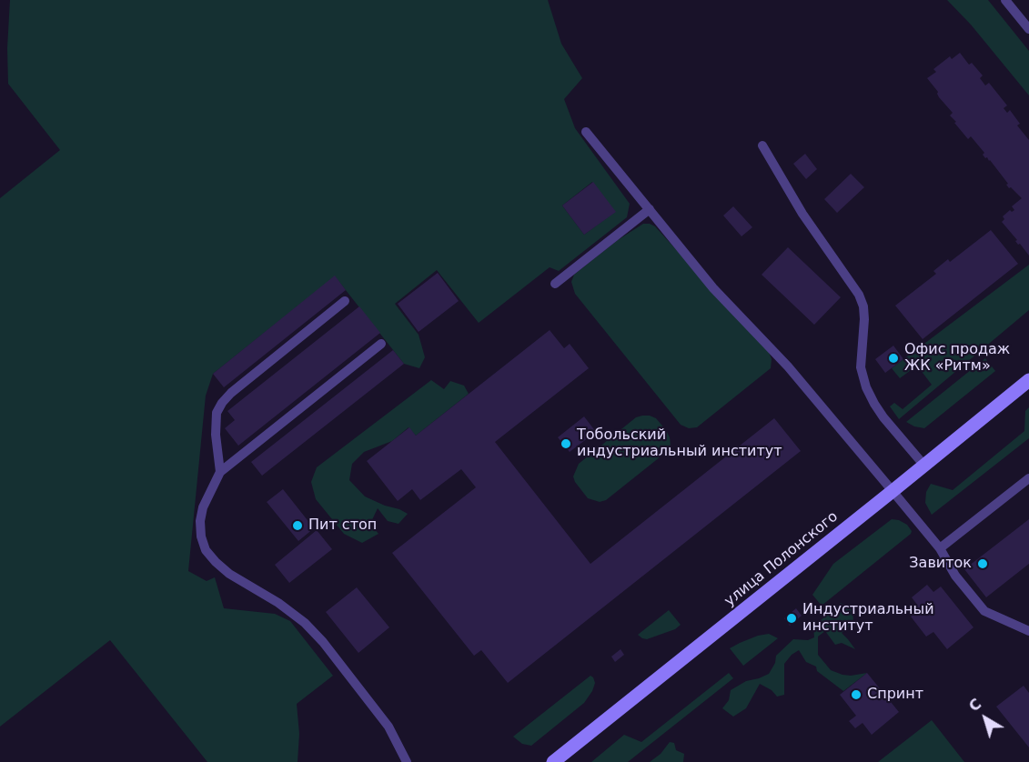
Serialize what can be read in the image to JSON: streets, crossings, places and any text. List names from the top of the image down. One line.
{"streets":{"main road":["улица Полонского"]},"places":["Офис продаж ЖК «Ритм»","Тобольский индустриальный институт","Пит стоп","Завиток","Индустриальный институт","Спринт"],"north":"top left"}
